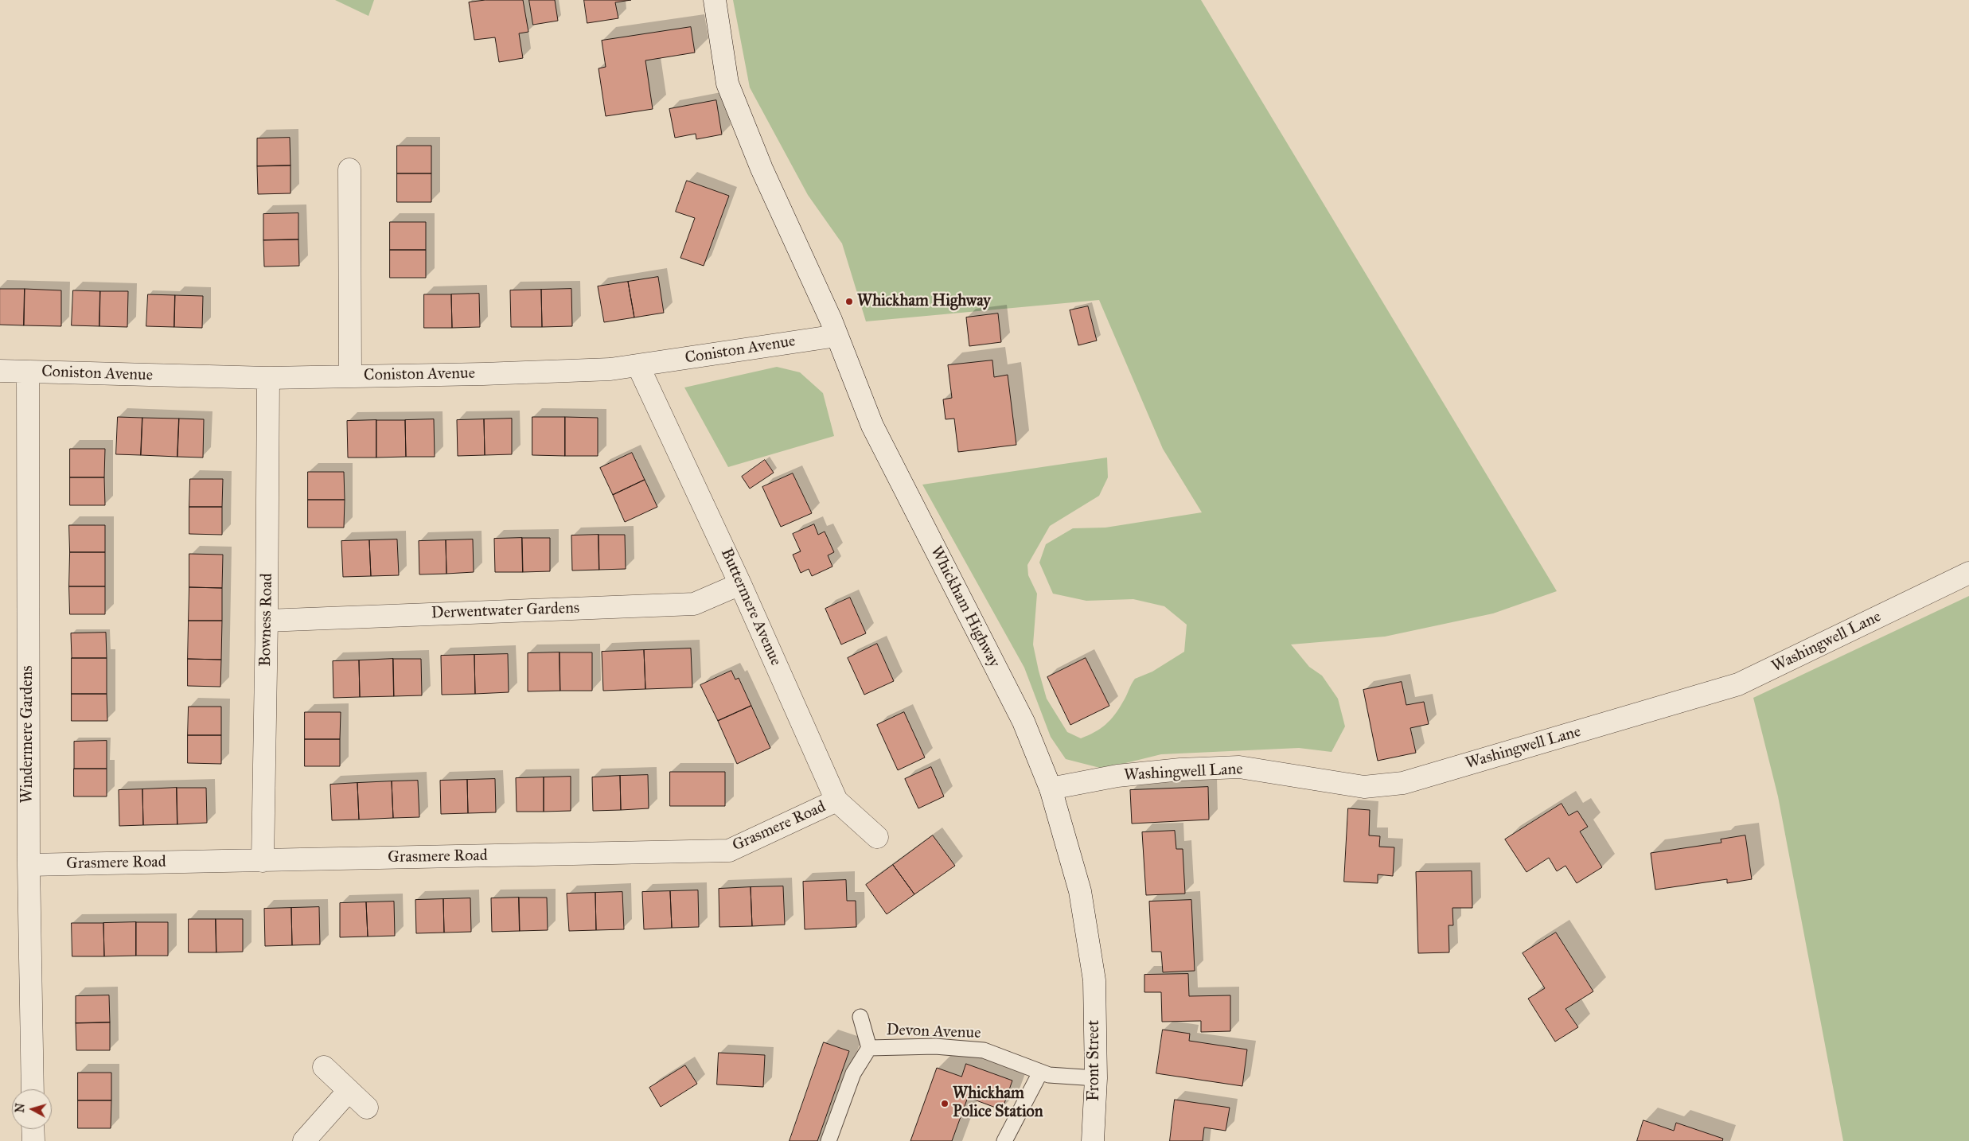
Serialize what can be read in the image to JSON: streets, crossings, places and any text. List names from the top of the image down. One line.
{"streets":{"street":["Coniston Avenue","Buttermere Avenue","Whickham Highway","Derwentwater Gardens","Bowness Road","Washingwell Lane","Windermere Gardens","Grasmere Road","Front Street"],"lane":["Devon Avenue"]},"crossings":[["Coniston Avenue","Buttermere Avenue"],["Coniston Avenue","Whickham Highway"],["Coniston Avenue","Bowness Road"],["Coniston Avenue","Windermere Gardens"],["Buttermere Avenue","Derwentwater Gardens"],["Buttermere Avenue","Grasmere Road"],["Whickham Highway","Washingwell Lane"],["Whickham Highway","Front Street"],["Derwentwater Gardens","Bowness Road"],["Bowness Road","Grasmere Road"],["Windermere Gardens","Grasmere Road"],["Devon Avenue","Front Street"]],"places":["Whickham Highway","Whickham Police Station"],"north":"left"}
